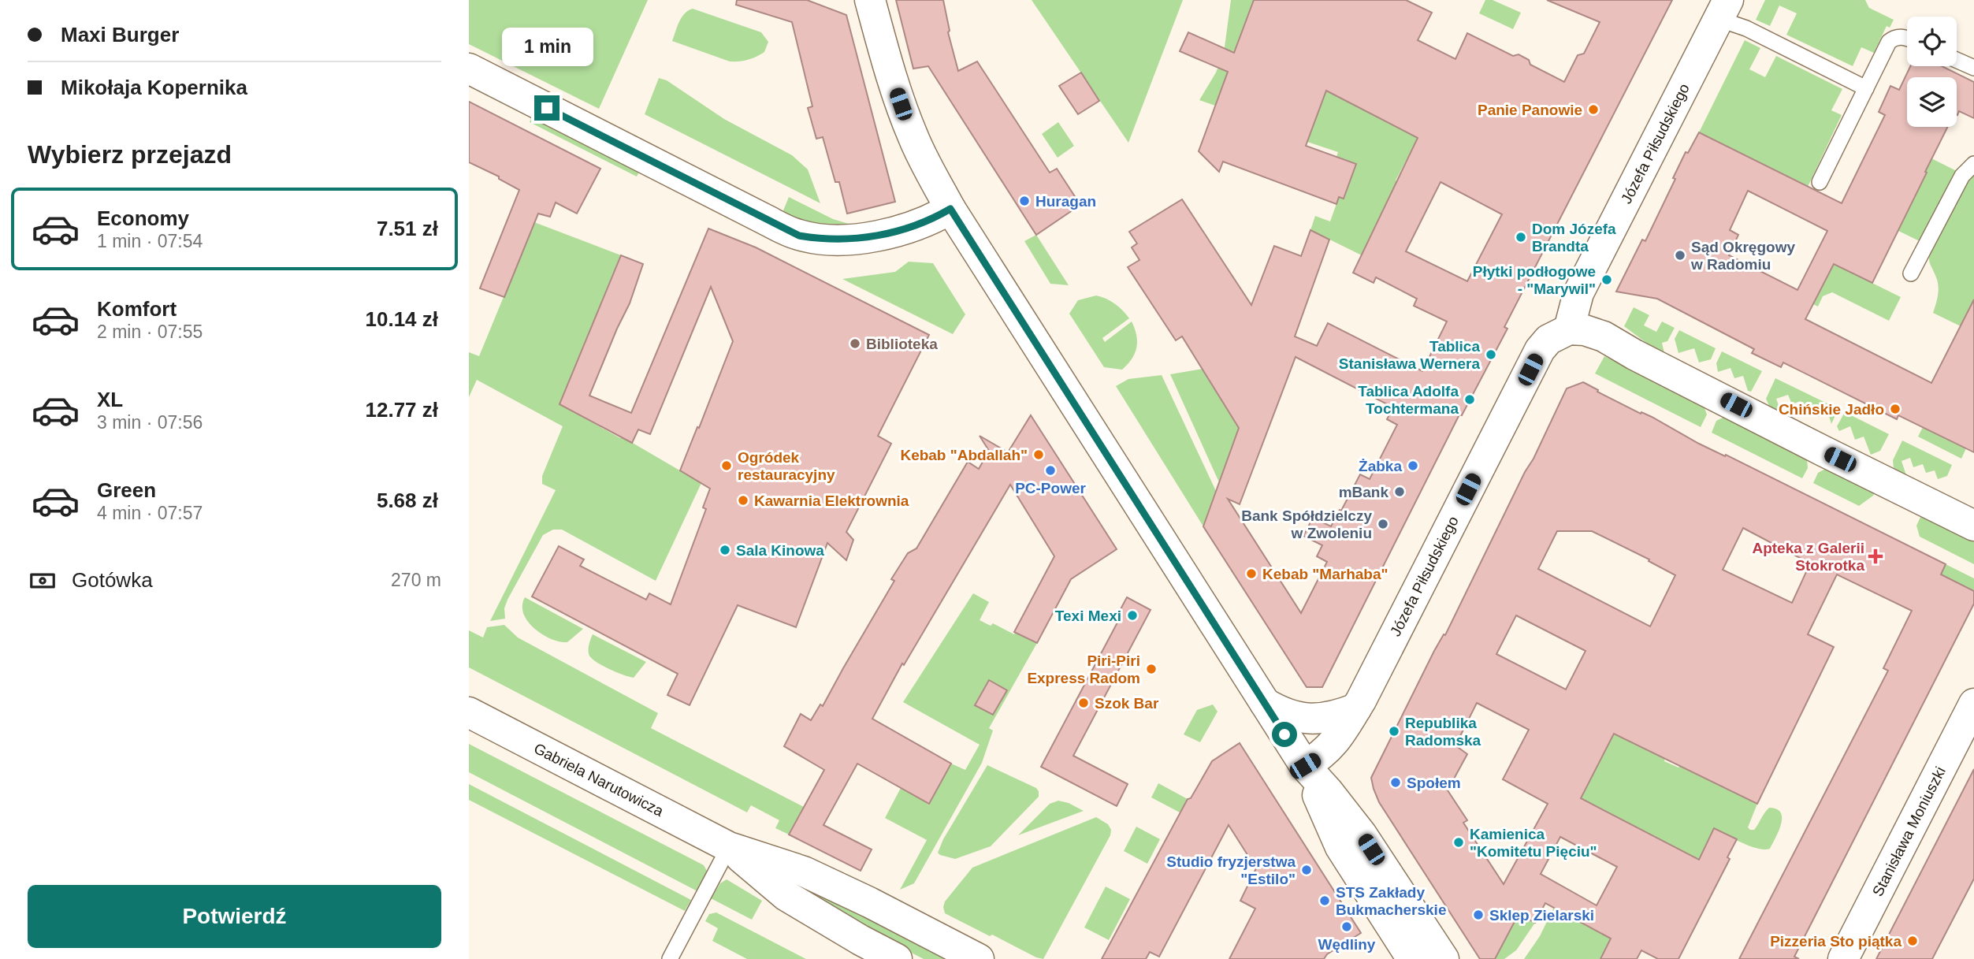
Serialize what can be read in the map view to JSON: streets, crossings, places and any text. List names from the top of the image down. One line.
{"streets":{"street":["Józefa Piłsudskiego","Gabriela Narutowicza","Stanisława Moniuszki"]},"places":{"other":["Panie Panowie","Huragan","Dom Józefa Brandta","Sąd Okręgowy w Radomiu","Płytki podłogowe - \"Marywil\"","Biblioteka","Tablica Stanisława Wernera","Tablica Adolfa Tochtermana","Chińskie Jadło","Kebab \"Abdallah\"","Ogródek restauracyjny","Żabka","PC-Power","mBank","Kawarnia Elektrownia","Bank Spółdzielczy w Zwoleniu","Sala Kinowa","Kebab \"Marhaba\"","Texi Mexi","Piri-Piri Express Radom","Szok Bar","Republika Radomska","Społem","Kamienica \"Komitetu Pięciu\"","Studio fryzjerstwa \"Estilo\"","STS Zakłady Bukmacherskie","Sklep Zielarski","Wędliny","Pizzeria Sto piątka"],"health":["Apteka z Galerii Stokrotka"]},"page":{"banner":["Maxi Burger","Mikołaja Kopernika"],"bubble":"1 min","heading":"Wybierz przejazd","list":[{"name":"Economy","note":"1 min · 07:54","value":"7.51 zł"},{"name":"Komfort","note":"2 min · 07:55","value":"10.14 zł"},{"name":"XL","note":"3 min · 07:56","value":"12.77 zł"},{"name":"Green","note":"4 min · 07:57","value":"5.68 zł"}],"pay":["Gotówka","270 m"],"buttons":"Potwierdź"}}
